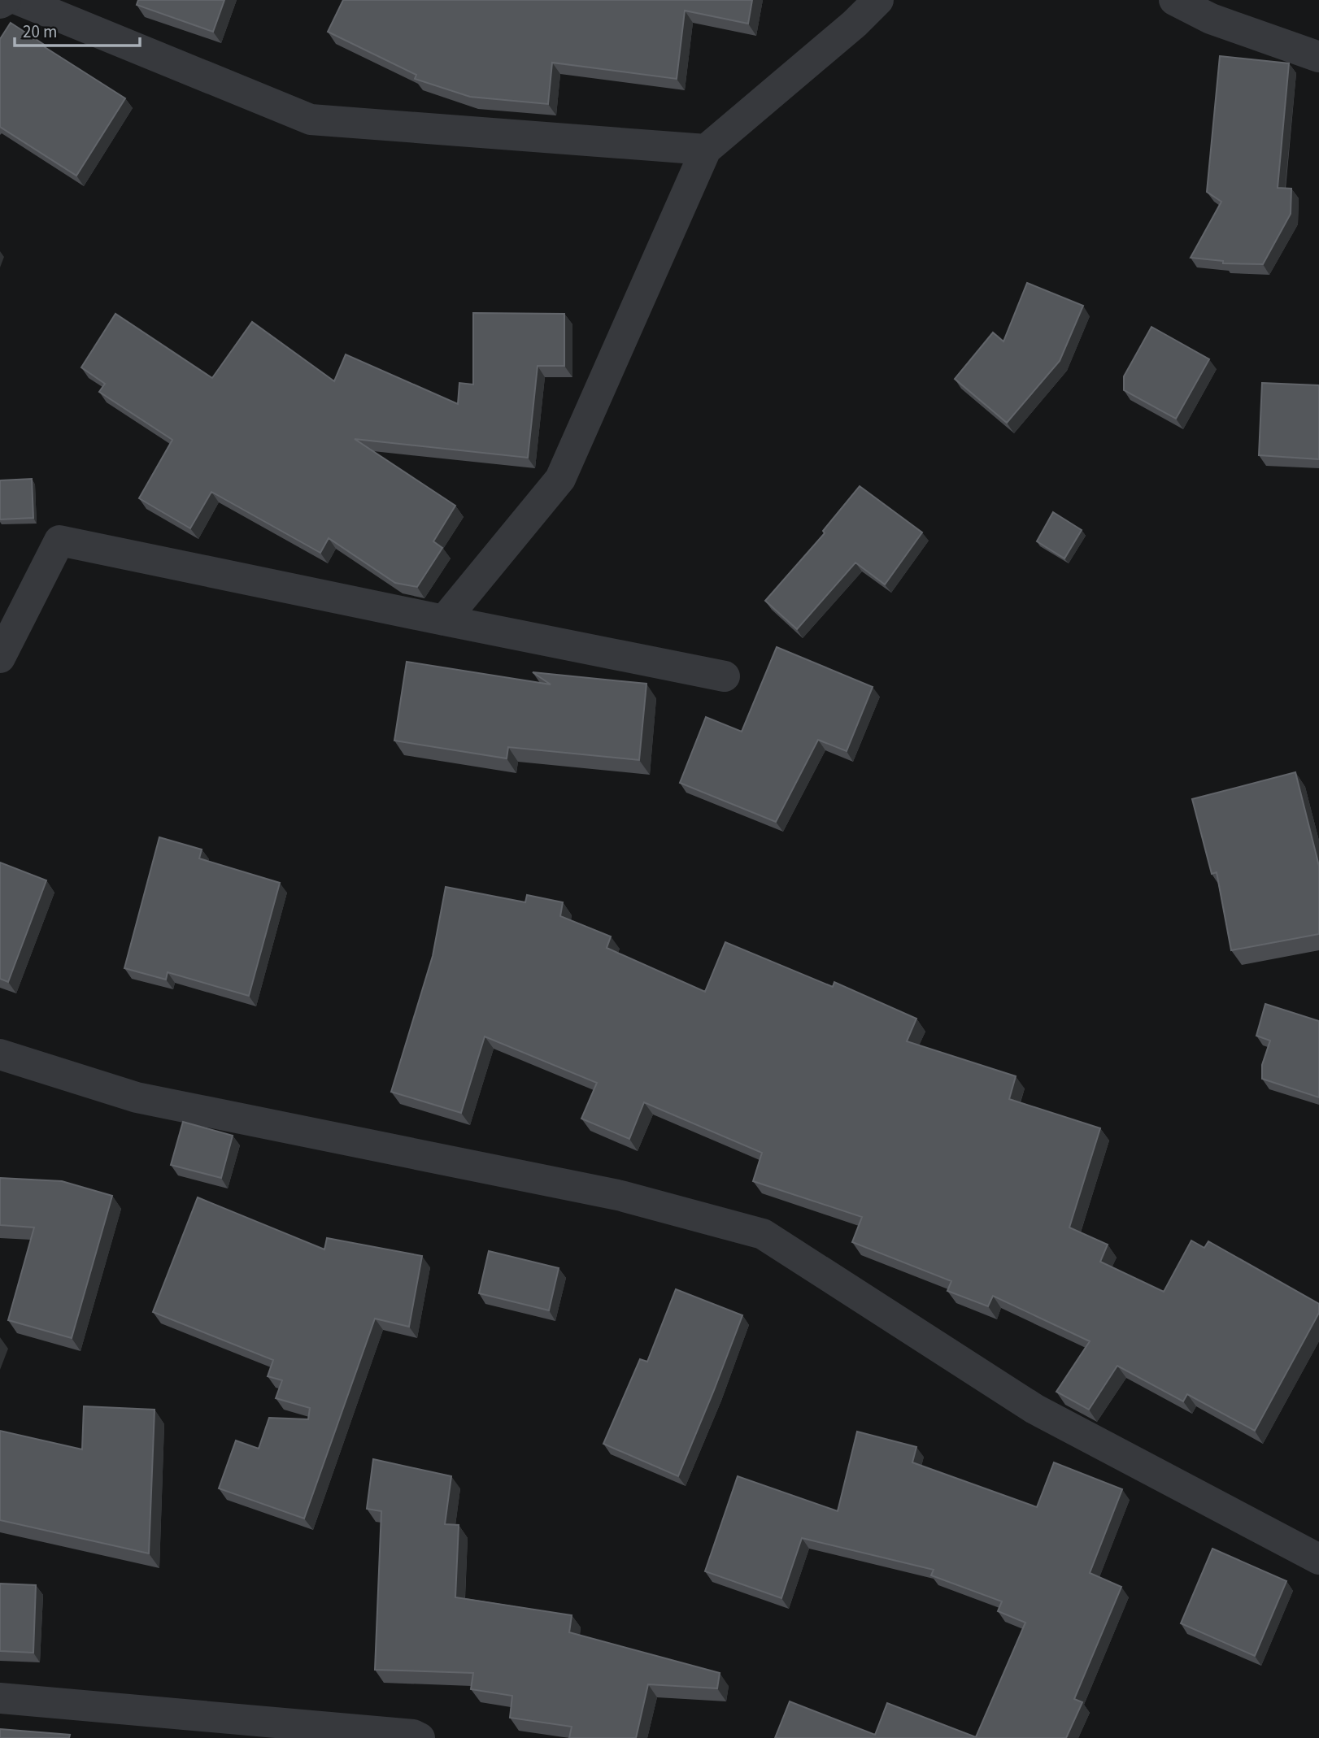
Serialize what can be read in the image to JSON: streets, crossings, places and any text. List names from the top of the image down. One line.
{"scale_bar":"20 m"}
